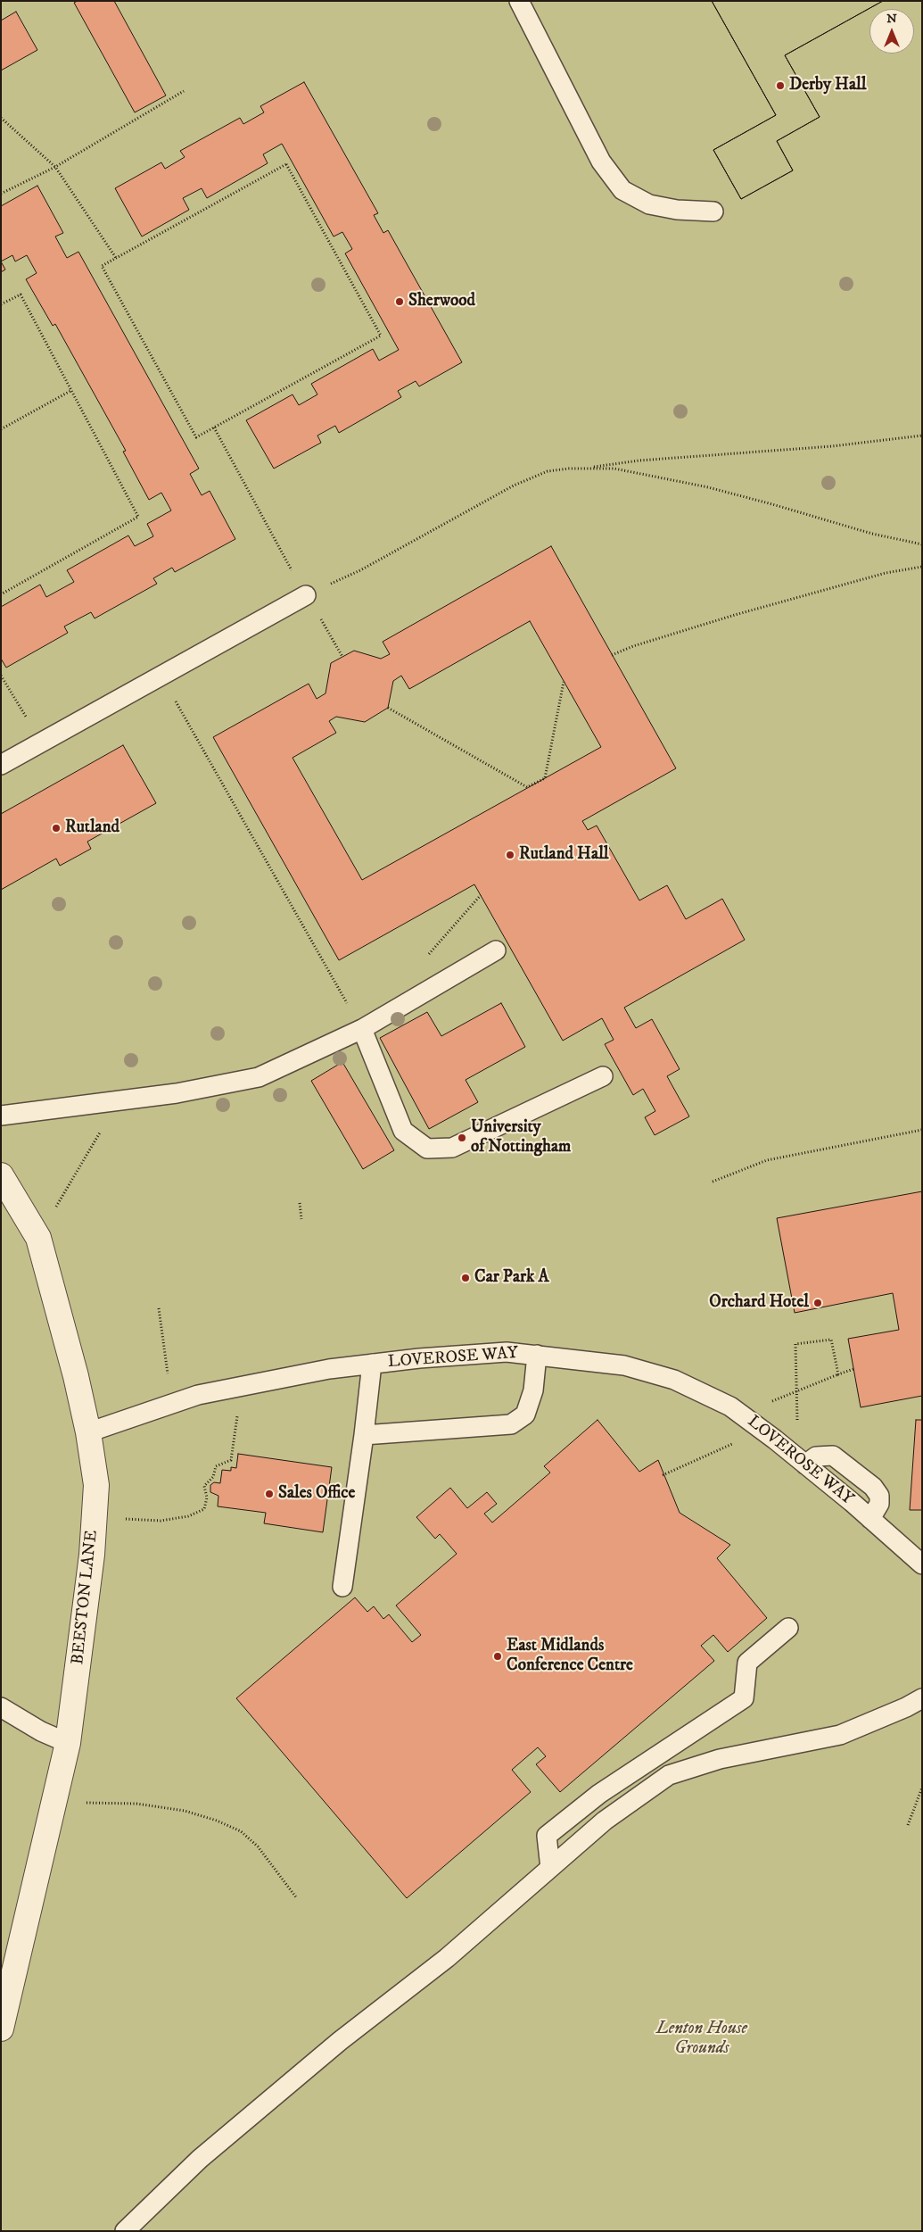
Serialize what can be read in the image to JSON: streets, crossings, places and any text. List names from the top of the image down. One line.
{"streets":{"street":["BEESTON LANE"],"lane":["LOVEROSE WAY"]},"crossings":[["LOVEROSE WAY","BEESTON LANE"]],"parks":["Lenton House Grounds"],"places":["Derby Hall","Sherwood","Rutland","Rutland Hall","University of Nottingham","Car Park A","Orchard Hotel","Sales Office","East Midlands Conference Centre"],"north":"top"}
